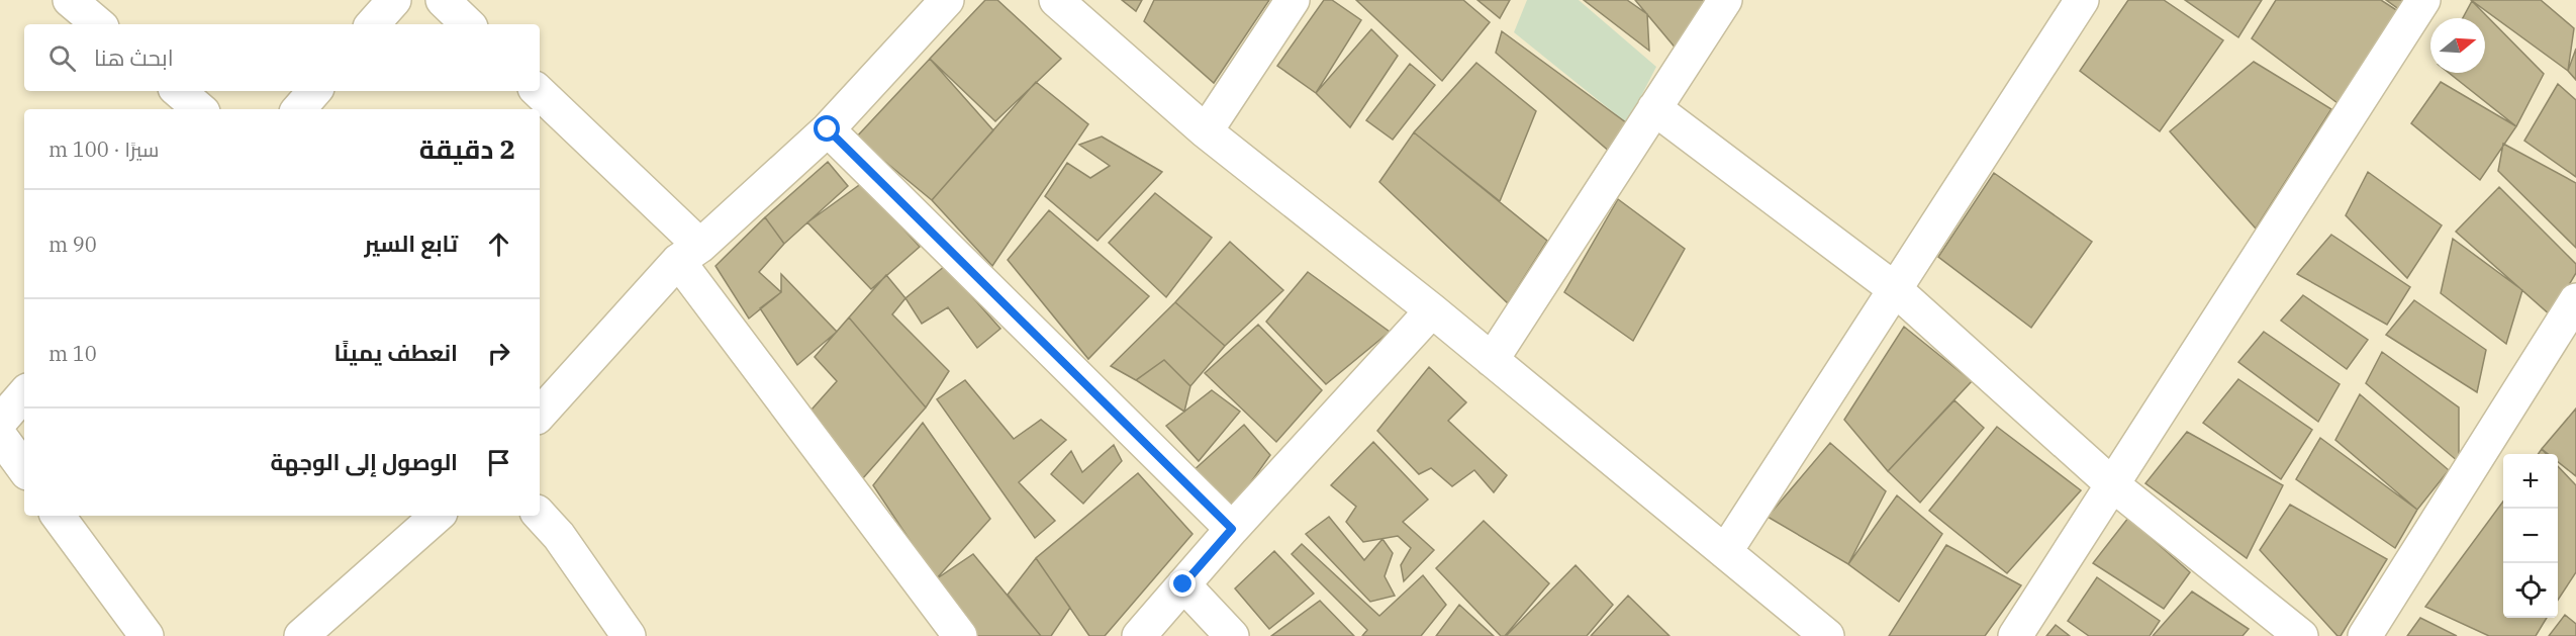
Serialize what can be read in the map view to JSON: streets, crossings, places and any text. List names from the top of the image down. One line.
{"north":"right","page":{"search":"ابحث هنا","heading":["2 دقيقة","سيرًا · 100 m"],"list":[["تابع السير","90 m"],["انعطف يمينًا","10 m"],"الوصول إلى الوجهة"],"map_buttons":["+","−"]}}
